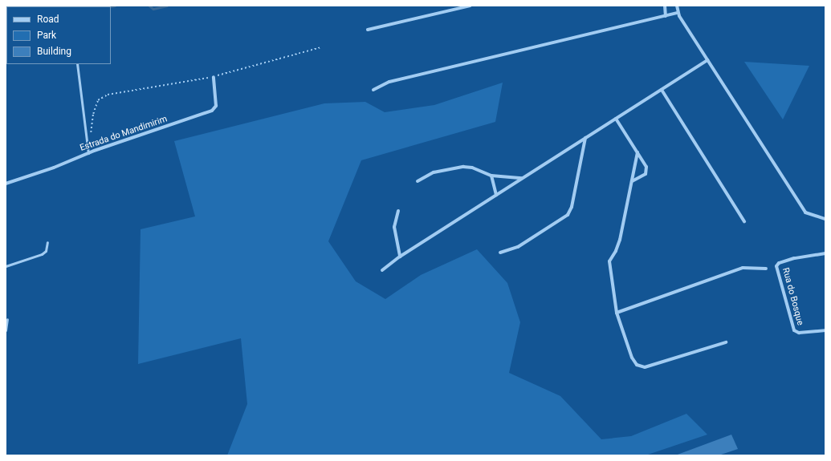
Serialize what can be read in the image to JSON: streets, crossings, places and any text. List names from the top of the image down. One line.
{"streets":{"street":["Estrada do Mandimirim","Rua do Bosque"]},"legend":["Road","Park","Building"]}
